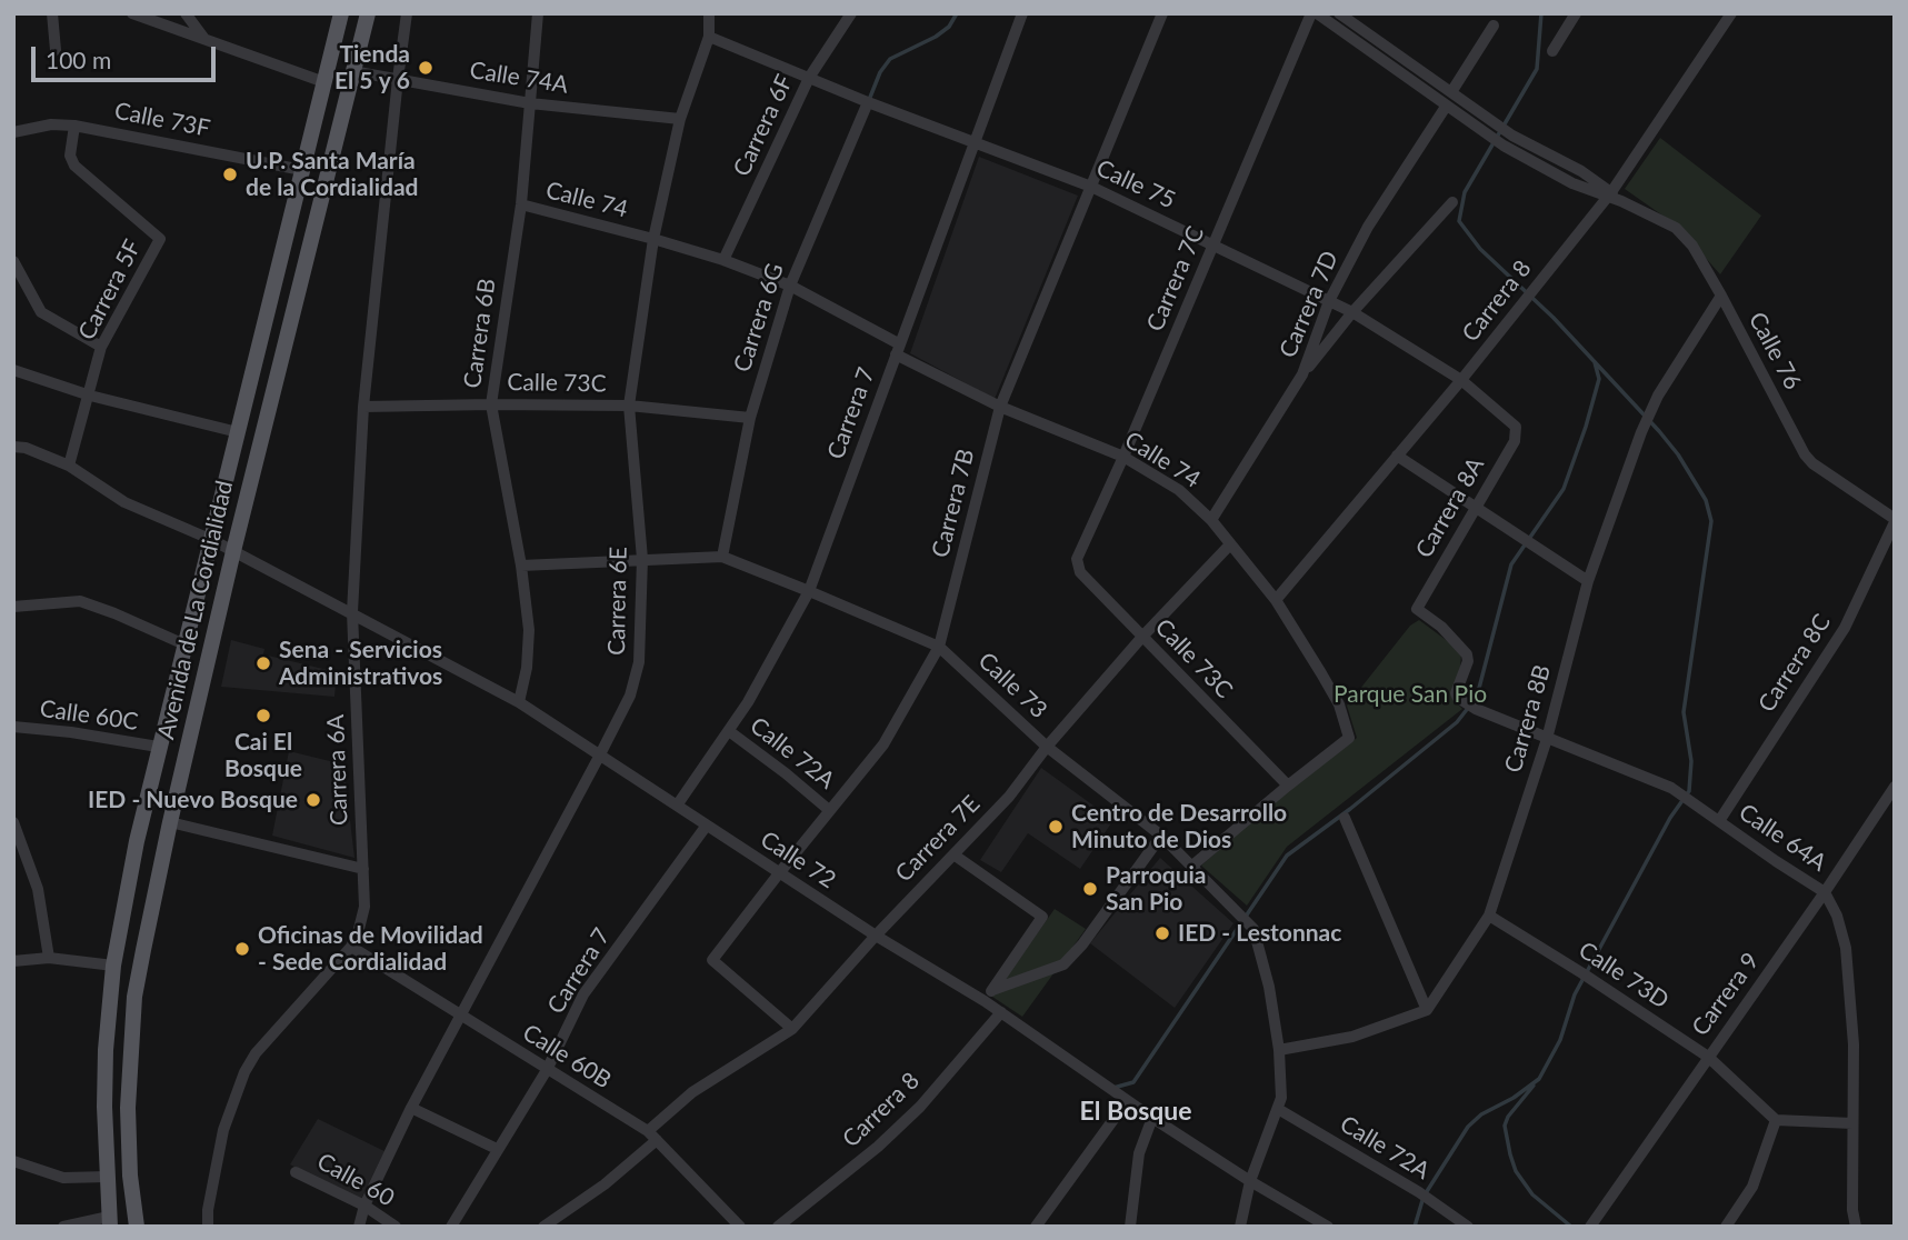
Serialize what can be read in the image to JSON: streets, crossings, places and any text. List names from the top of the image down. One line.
{"streets":{"main road":["Avenida de La Cordialidad"],"street":["Calle 74A","Calle 73F","Carrera 6F","Calle 75","Calle 74","Carrera 7C","Carrera 5F","Carrera 8","Carrera 7D","Carrera 6G","Carrera 6B","Calle 76","Calle 73C","Carrera 7","Carrera 7B","Carrera 8A","Carrera 6E","Carrera 8C","Calle 73","Calle 60C","Carrera 8B","Calle 72A","Carrera 6A","Calle 64A","Carrera 7E","Calle 72","Calle 73D","Carrera 9","Calle 60B","Calle 60"]},"crossings":[["Calle 74A","Carrera 6B"],["Calle 74A","Carrera 6E"],["Calle 74A","Avenida de La Cordialidad"],["Calle 74A","Carrera 6A"],["Calle 73F","Carrera 5F"],["Calle 73F","Avenida de La Cordialidad"],["Carrera 6F","Calle 75"],["Carrera 6F","Calle 74"],["Calle 75","Carrera 7C"],["Calle 75","Carrera 8"],["Calle 75","Carrera 7D"],["Calle 75","Carrera 6G"],["Calle 75","Carrera 7"],["Calle 75","Carrera 7B"],["Calle 75","Carrera 8A"],["Calle 75","Carrera 6E"],["Calle 74","Carrera 7C"],["Calle 74","Carrera 8"],["Calle 74","Carrera 7D"],["Calle 74","Carrera 6G"],["Calle 74","Carrera 6B"],["Calle 74","Calle 73C"],["Calle 74","Carrera 7"],["Calle 74","Carrera 7B"],["Calle 74","Carrera 6E"],["Calle 74","Carrera 7E"],["Carrera 7C","Calle 76"],["Carrera 7C","Calle 73C"],["Carrera 5F","Calle 72"],["Carrera 8","Calle 76"],["Carrera 8","Calle 72"],["Carrera 7D","Calle 76"],["Carrera 6G","Calle 73C"],["Carrera 6G","Calle 73"],["Carrera 6B","Calle 73C"],["Carrera 6B","Calle 73"],["Carrera 6B","Calle 72"],["Calle 76","Carrera 8C"],["Calle 76","Carrera 8B"],["Calle 73C","Carrera 6E"],["Calle 73C","Carrera 6A"],["Calle 73C","Carrera 7E"],["Carrera 7","Calle 73"],["Carrera 7","Calle 72A"],["Carrera 7","Calle 72"],["Carrera 7","Calle 60B"],["Carrera 7B","Calle 73"],["Carrera 7B","Calle 72A"],["Carrera 7B","Carrera 7E"],["Carrera 7B","Calle 72"],["Carrera 8A","Calle 64A"],["Carrera 6E","Calle 73"],["Carrera 6E","Calle 72"],["Carrera 6E","Calle 60B"],["Carrera 6E","Calle 60"],["Avenida de La Cordialidad","Calle 60C"],["Avenida de La Cordialidad","Calle 72"],["Carrera 8C","Calle 64A"],["Calle 73","Calle 72A"],["Calle 73","Carrera 7E"],["Carrera 8B","Calle 64A"],["Carrera 8B","Calle 73D"],["Carrera 6A","Calle 72"],["Carrera 6A","Calle 60B"],["Calle 64A","Carrera 9"],["Carrera 7E","Calle 72"],["Carrera 7E","Calle 60B"],["Calle 73D","Carrera 9"]],"districts":["El Bosque"],"parks":["Parque San Pio"],"places":["Tienda El 5 y 6","U.P. Santa María de la Cordialidad","Sena - Servicios Administrativos","Cai El Bosque","IED - Nuevo Bosque","Centro de Desarrollo Minuto de Dios","Parroquia San Pio","IED - Lestonnac","Oficinas de Movilidad - Sede Cordialidad"],"scale_bar":"100 m"}
